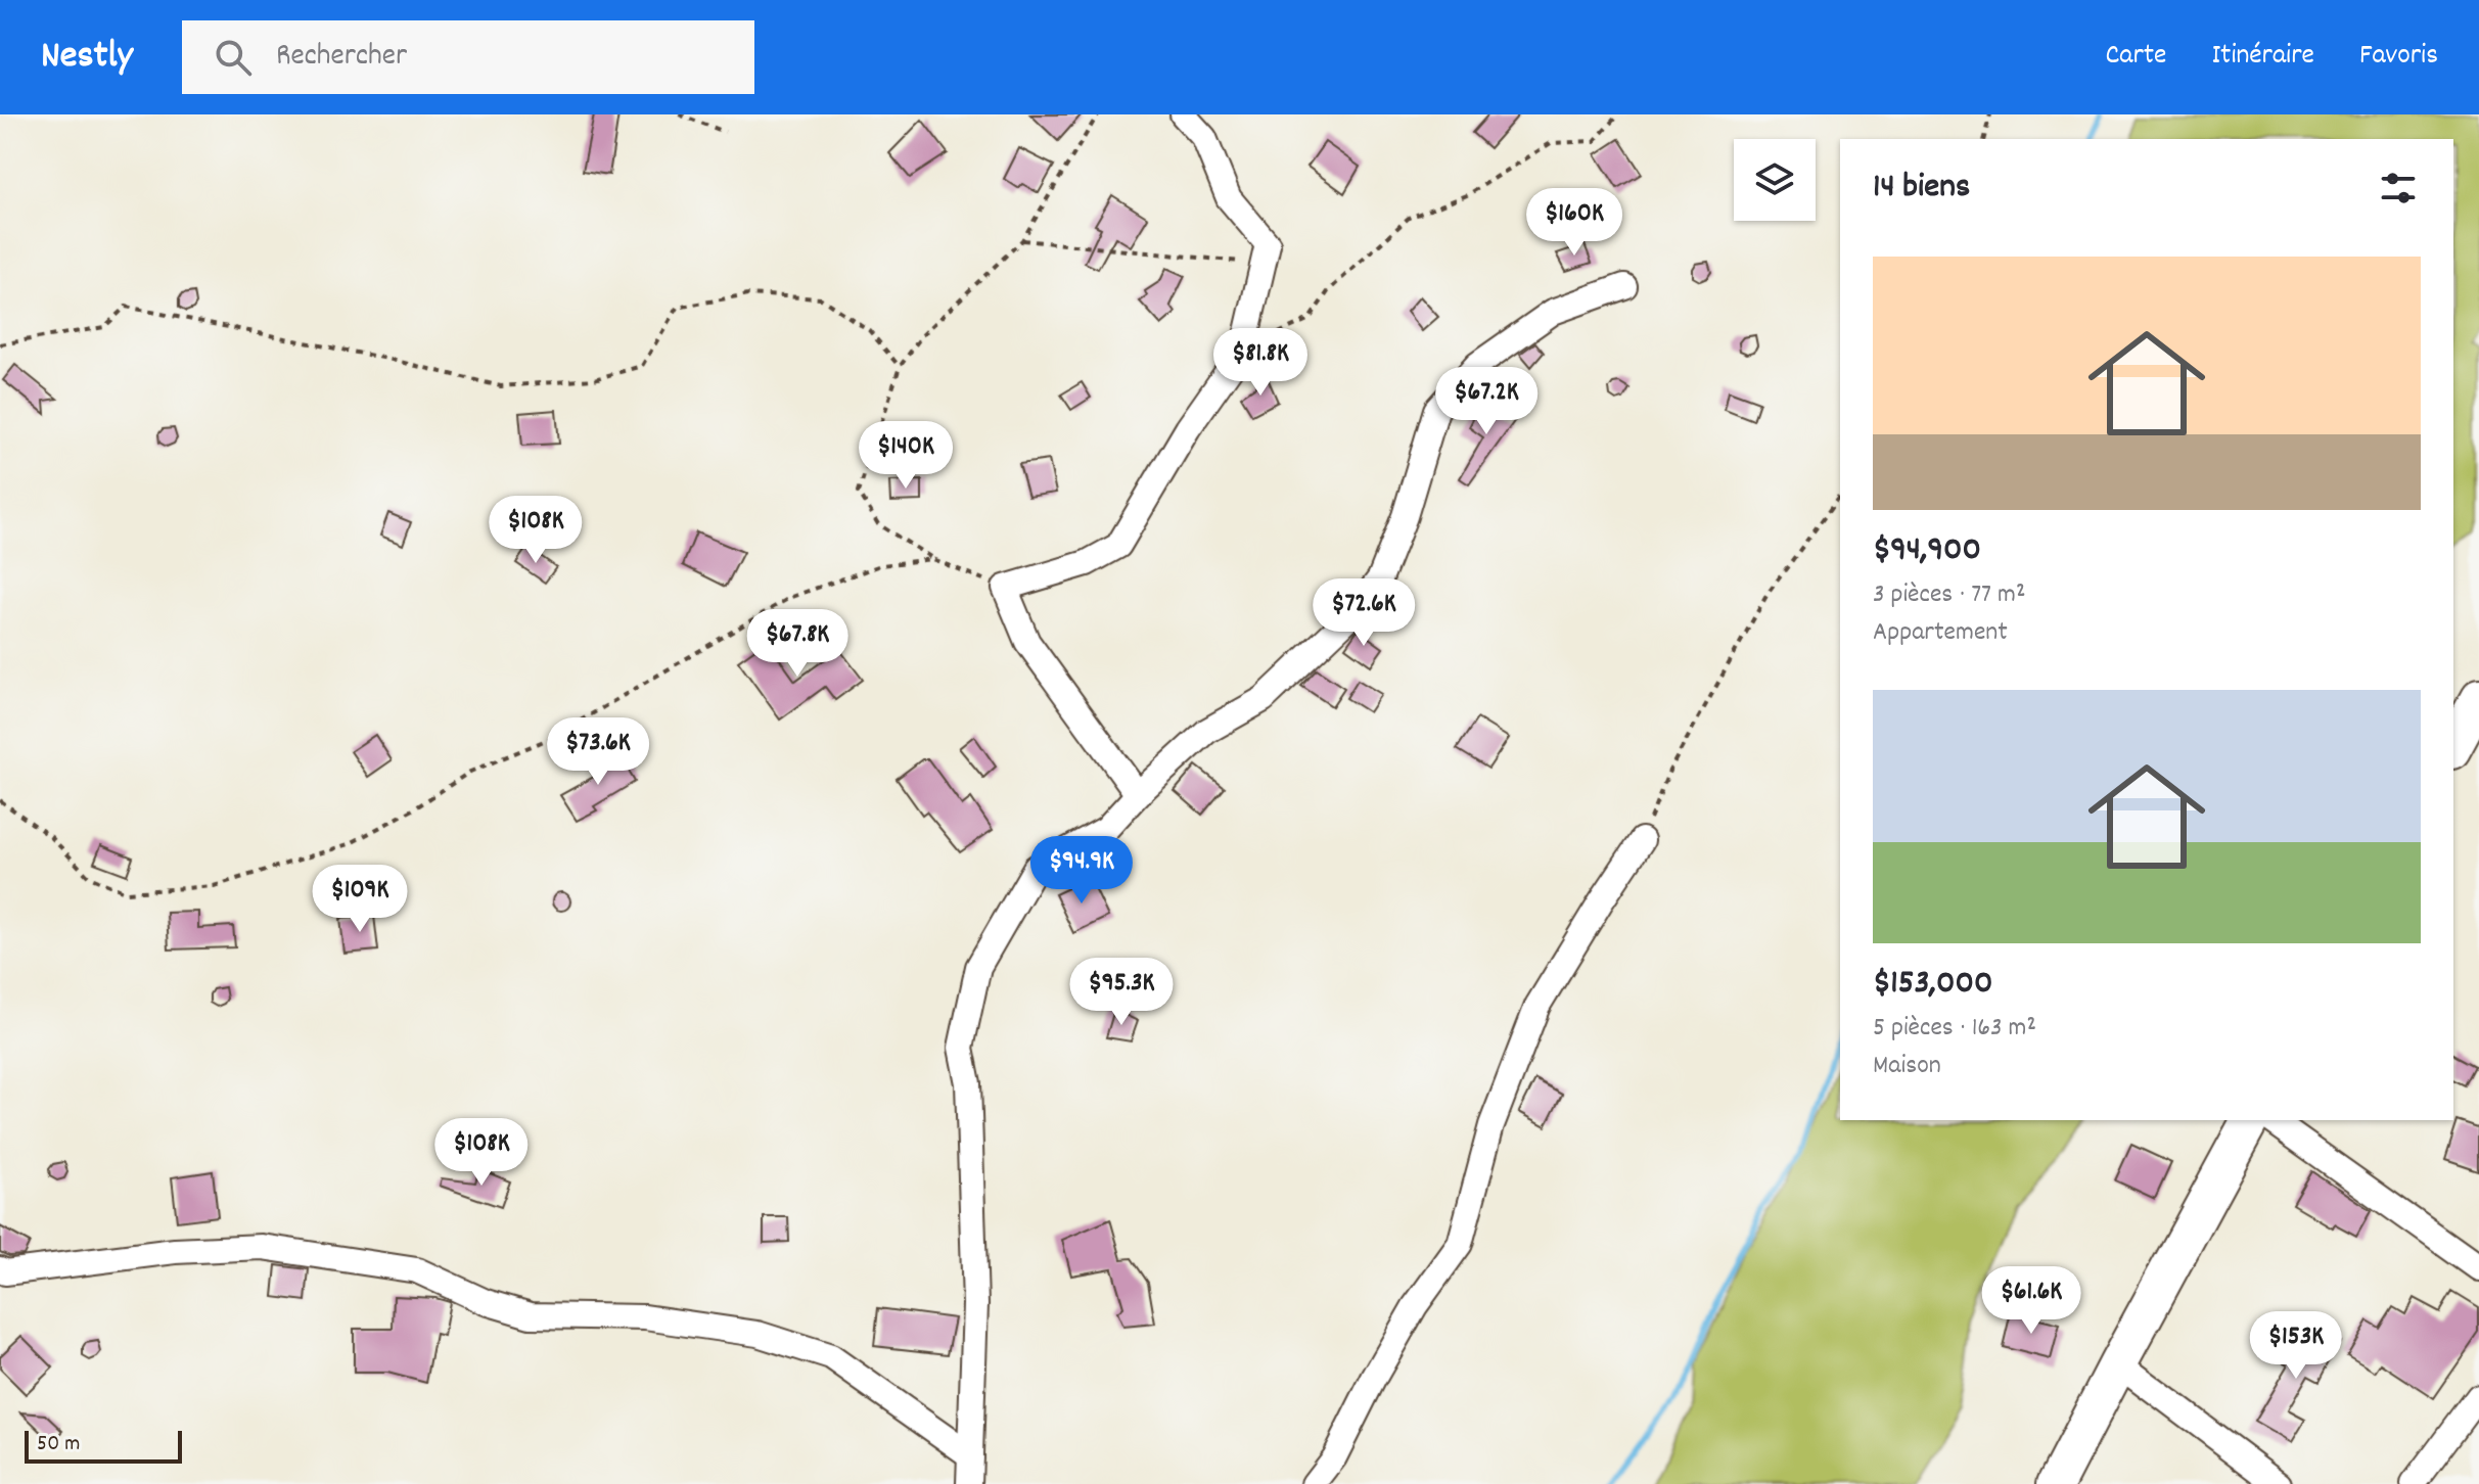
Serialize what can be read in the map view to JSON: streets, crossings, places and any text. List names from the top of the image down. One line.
{"scale_bar":"50 m","page":{"header":"Nestly","search":"Rechercher","nav":["Carte","Itinéraire","Favoris"],"heading":"14 biens","price":["$160K","$81.8K","$67.2K","$140K","$108K","$72.6K","$67.8K","$73.6K","$94.9K","$109K","$95.3K","$108K","$61.6K","$153K"],"list":[{"name":"$94,900","note":"3 pièces · 77 m² · Appartement"},{"name":"$153,000","note":"5 pièces · 163 m² · Maison"}],"scale":"50 m"}}
